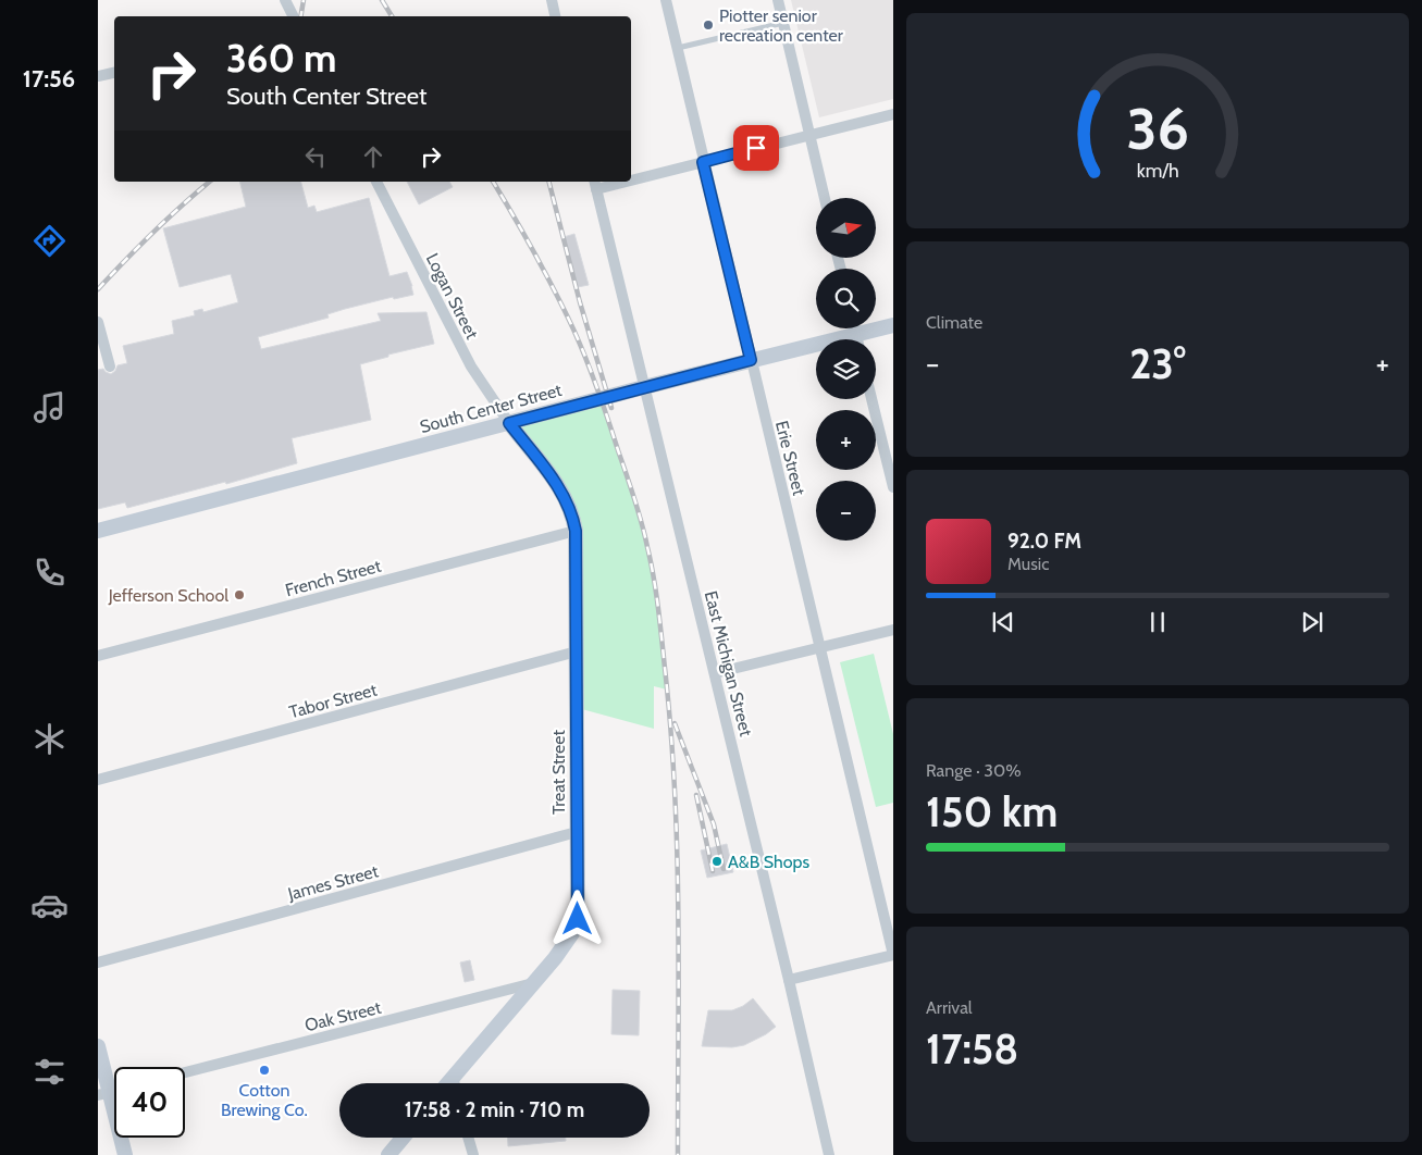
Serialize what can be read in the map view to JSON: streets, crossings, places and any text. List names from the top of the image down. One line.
{"streets":{"street":["Logan Street","South Center Street","Erie Street","French Street","East Michigan Street","Tabor Street","Treat Street","James Street","Oak Street"]},"crossings":[["Logan Street","South Center Street"],["Logan Street","Treat Street"],["South Center Street","Erie Street"],["South Center Street","East Michigan Street"],["South Center Street","Treat Street"],["French Street","Treat Street"],["Tabor Street","Treat Street"],["Treat Street","James Street"],["Treat Street","Oak Street"]],"places":["Piotter senior recreation center","Jefferson School","A&B Shops","Cotton Brewing Co."],"north":"right","page":{"tabs":"17:56","turn":["360 m","South Center Street"],"map_buttons":["+","−"],"tile":["Climate",["Range · 30%","150 km"],["Arrival","17:58"]],"heat":["−","23°","+"],"song":["92.0 FM","Music"],"limit":"40","trip":"17:58 · 2 min · 710 m","gauge":["36","km/h"]}}
